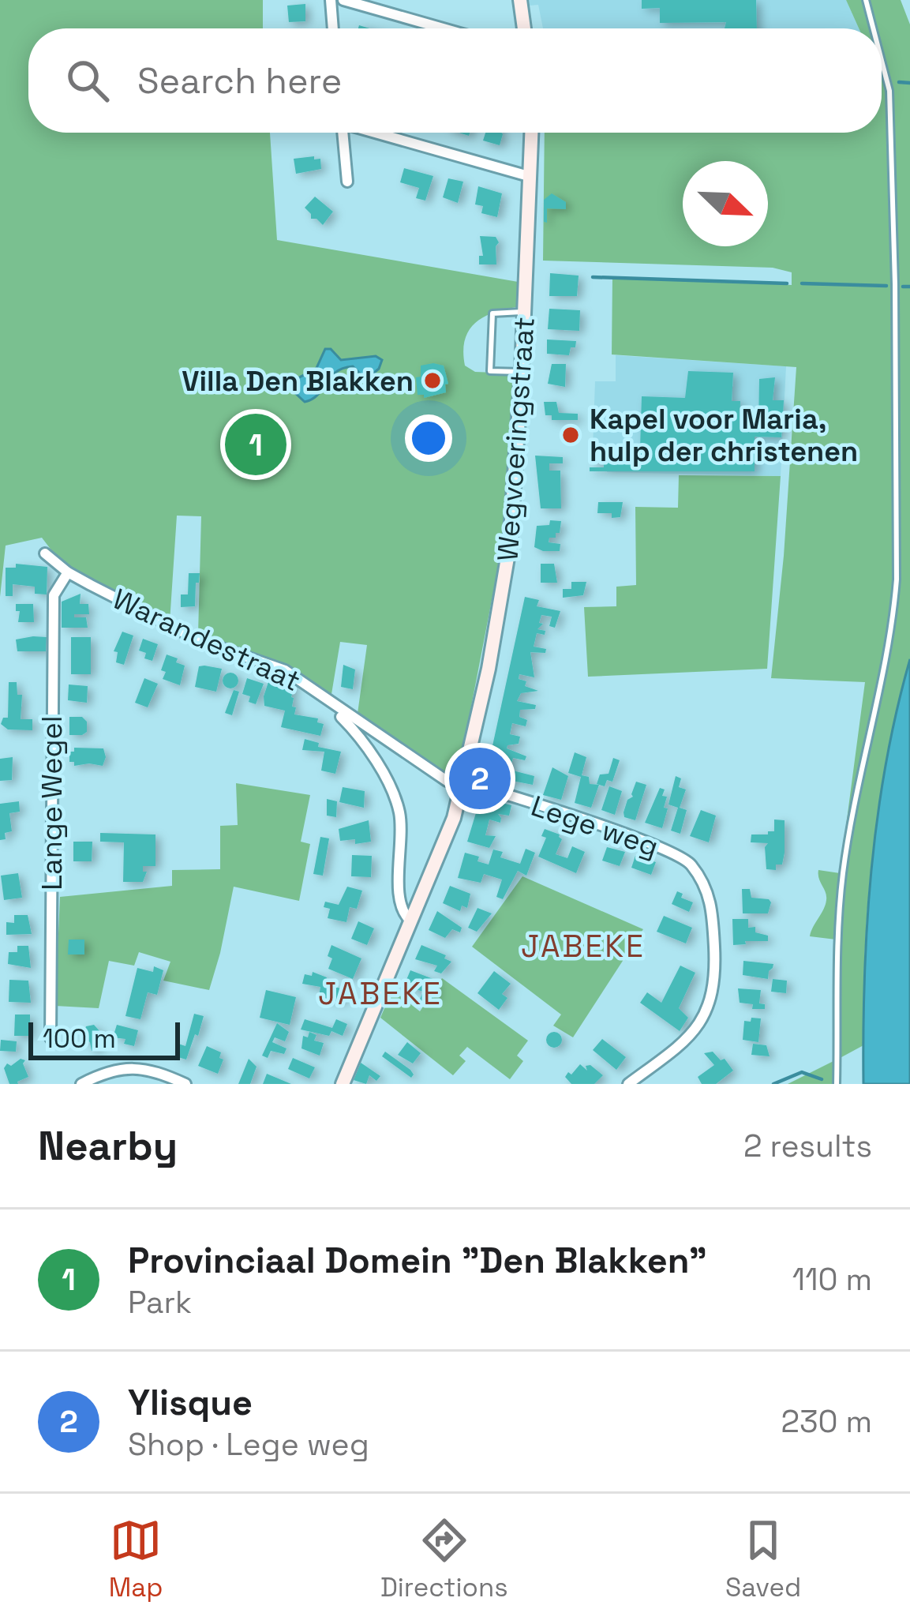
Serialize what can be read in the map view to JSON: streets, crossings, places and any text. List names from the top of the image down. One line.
{"streets":{"main road":["Wegvoeringstraat"],"street":["Warandestraat","Lange Wegel","Lege weg"]},"crossings":[["Wegvoeringstraat","Warandestraat"],["Wegvoeringstraat","Lege weg"],["Warandestraat","Lange Wegel"],["Warandestraat","Lege weg"]],"districts":["JABEKE","JABEKE"],"places":["Villa Den Blakken","Kapel voor Maria, hulp der christenen"],"scale_bar":"100 m","north":"bottom right","page":{"search":"Search here","pins":["1","2"],"scale":"100 m","heading":["Nearby","2 results"],"list":[{"mark":"1","name":"Provinciaal Domein \"Den Blakken\"","note":"Park","value":"110 m"},{"mark":"2","name":"Ylisque","note":"Shop · Lege weg","value":"230 m"}],"nav":["Map","Directions","Saved"]}}
